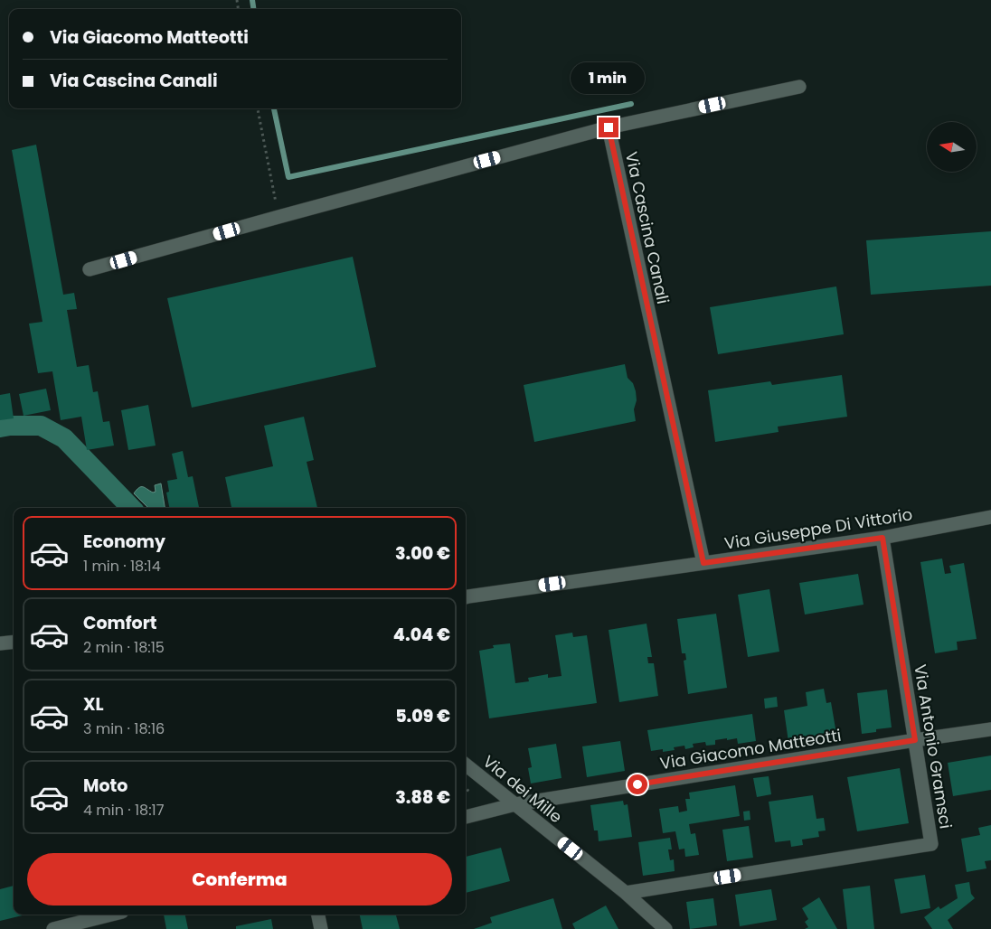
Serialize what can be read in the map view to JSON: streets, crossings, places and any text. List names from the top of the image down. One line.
{"streets":{"street":["Via Cascina Canali","Via Giuseppe Di Vittorio","Via Antonio Gramsci","Via Giacomo Matteotti","Via dei Mille"]},"crossings":[["Via Cascina Canali","Via Giuseppe Di Vittorio"],["Via Giuseppe Di Vittorio","Via Antonio Gramsci"],["Via Antonio Gramsci","Via Giacomo Matteotti"],["Via Antonio Gramsci","Via dei Mille"],["Via Giacomo Matteotti","Via dei Mille"]],"north":"left","page":{"banner":["Via Giacomo Matteotti","Via Cascina Canali"],"bubble":"1 min","list":[{"name":"Economy","note":"1 min · 18:14","value":"3.00 €"},{"name":"Comfort","note":"2 min · 18:15","value":"4.04 €"},{"name":"XL","note":"3 min · 18:16","value":"5.09 €"},{"name":"Moto","note":"4 min · 18:17","value":"3.88 €"}],"buttons":"Conferma"}}
